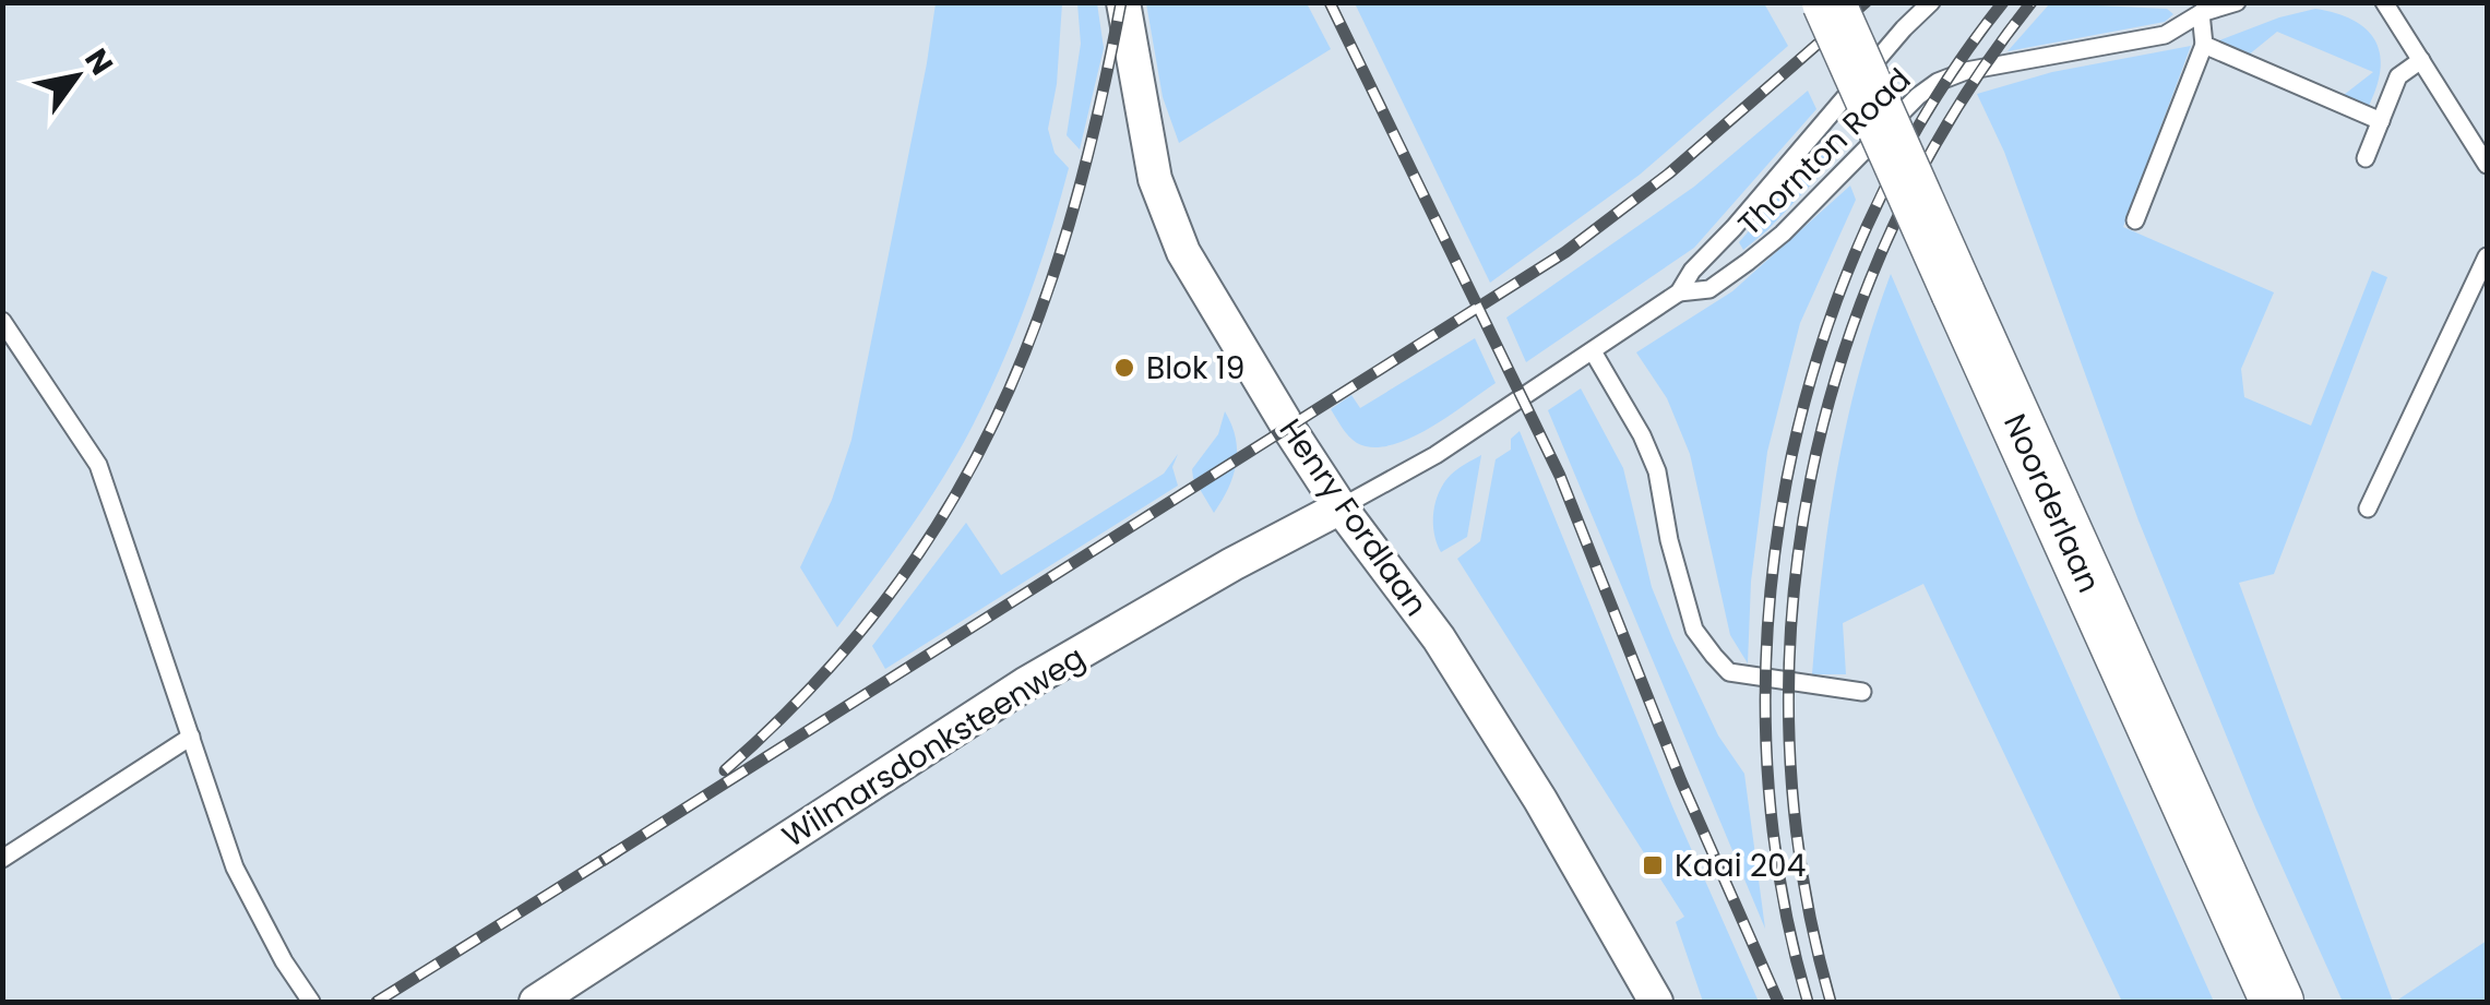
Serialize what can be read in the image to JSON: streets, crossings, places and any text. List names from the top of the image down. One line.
{"streets":{"main road":["Noorderlaan"],"street":["Henry Fordlaan","Wilmarsdonksteenweg"],"lane":["Thornton Road"]},"crossings":[["Thornton Road","Henry Fordlaan"],["Thornton Road","Wilmarsdonksteenweg"],["Henry Fordlaan","Wilmarsdonksteenweg"]],"places":{"other":["Blok 19"],"transit":["Kaai 204"]},"north":"top right"}
